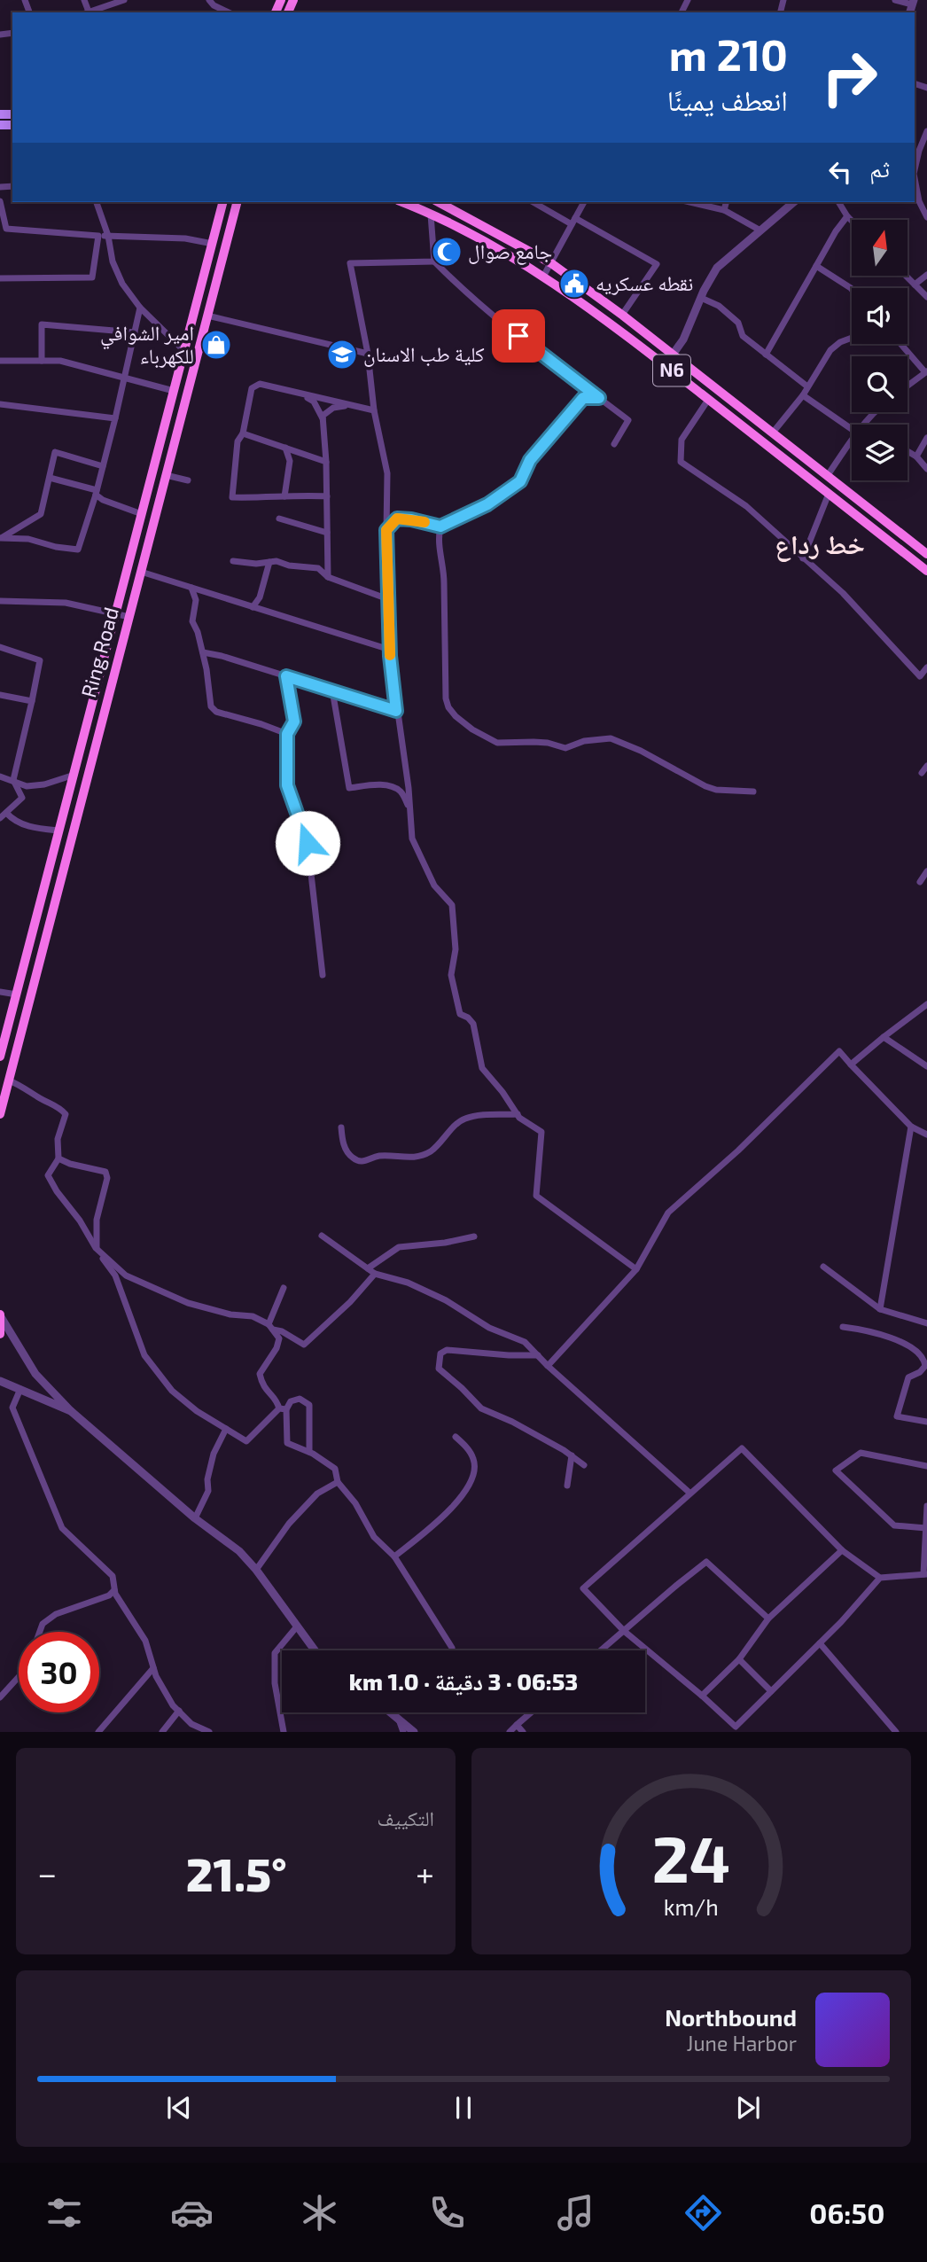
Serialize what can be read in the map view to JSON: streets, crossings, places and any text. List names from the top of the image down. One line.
{"streets":{"main road":["N6","Ring Road"]},"districts":["خط رداع"],"places":{"mosque":["جامع صوال"],"public building":["نقطه عسكريه"],"shop":["امير الشوافي للكهرباء"],"school or university":["كلية طب الاسنان"]},"north":"top","page":{"turn":["210 m","انعطف يمينًا"],"then":"ثم","limit":"30","trip":"06:53 · 3 دقيقة · 1.0 km","tile":"التكييف","heat":["−","21.5°","+"],"song":["Northbound","June Harbor"],"tabs":"06:50","gauge":["24","km/h"]}}
